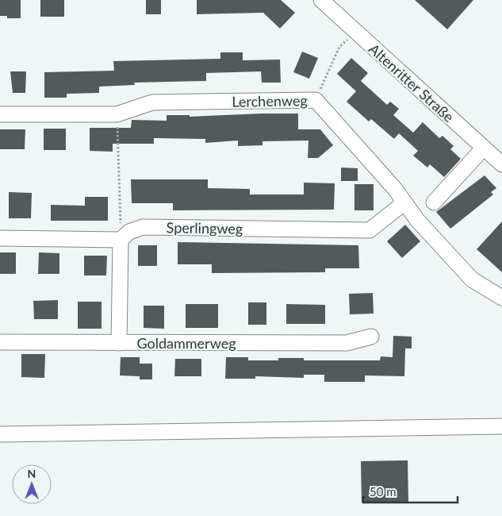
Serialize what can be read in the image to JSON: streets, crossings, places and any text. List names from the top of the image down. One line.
{"streets":{"street":["Altenritter Straße","Lerchenweg","Sperlingweg","Goldammerweg"]},"crossings":[["Lerchenweg","Sperlingweg"]],"scale_bar":"50 m","north":"top"}
